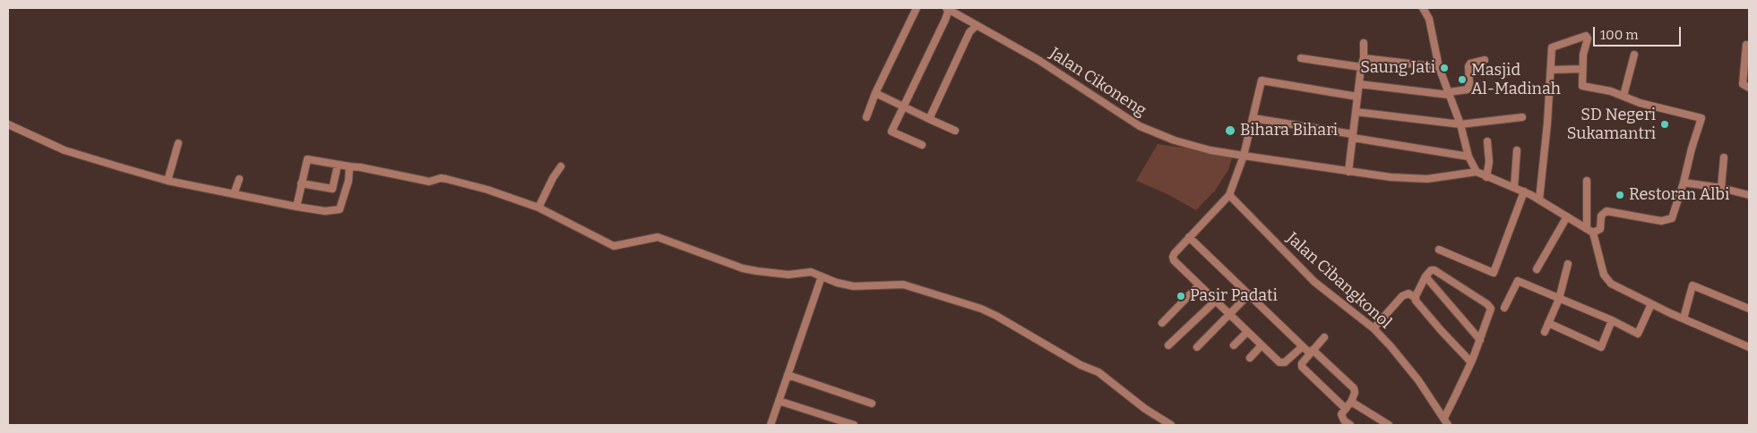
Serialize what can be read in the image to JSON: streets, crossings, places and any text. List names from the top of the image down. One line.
{"streets":{"street":["Jalan Cikoneng","Jalan Cibangkonol"]},"places":["Saung Jati","Masjid Al-Madinah","SD Negeri Sukamantri","Bihara Bihari","Restoran Albi","Pasir Padati"],"scale_bar":"100 m"}
